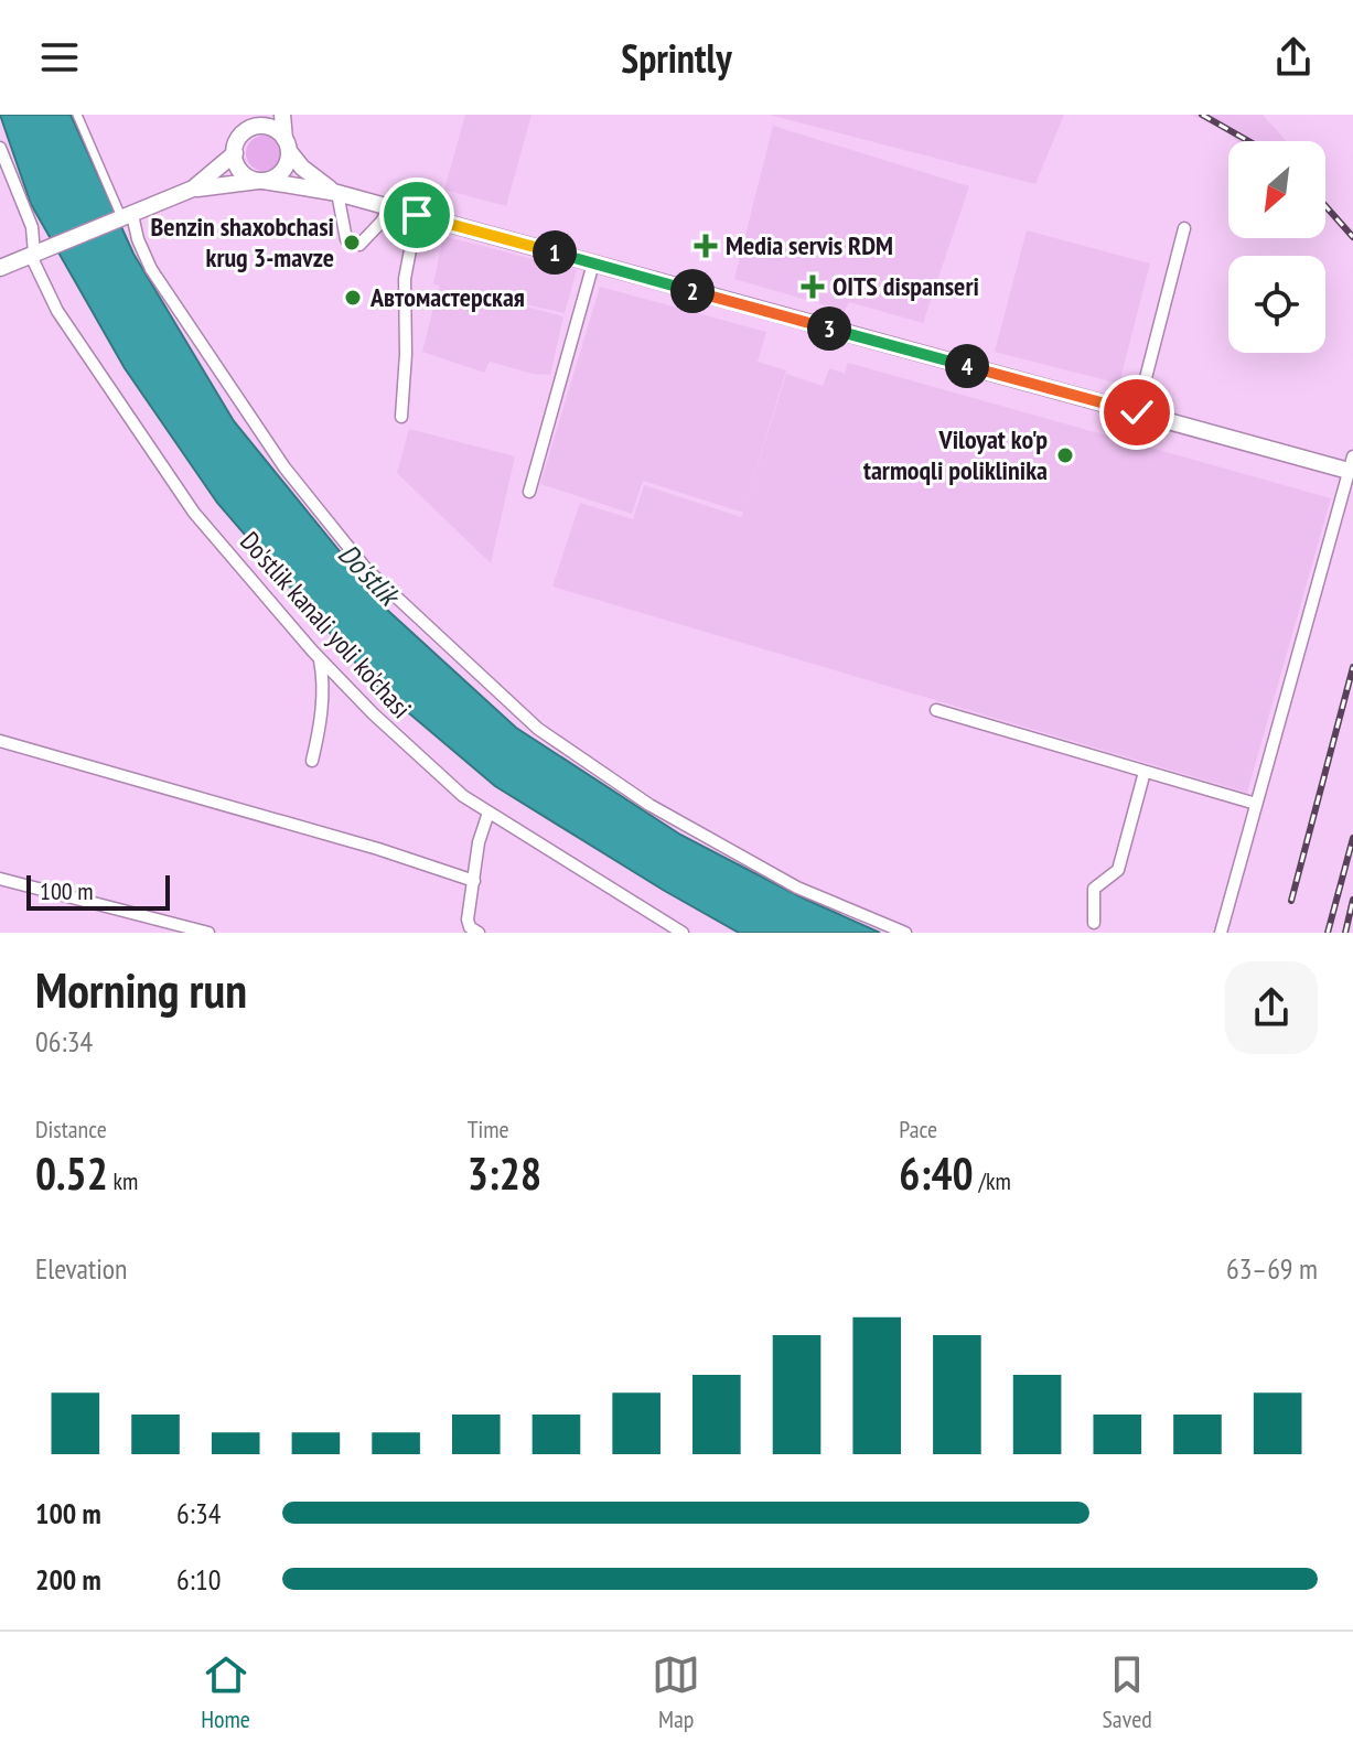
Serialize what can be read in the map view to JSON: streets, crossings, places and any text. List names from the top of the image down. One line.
{"streets":{"street":["Do'stlik kanali yoli ko'chasi"]},"water":["Do'stlik"],"places":{"other":["Benzin shaxobchasi krug 3-mavze","Автомастерская","Viloyat ko'p tarmoqli poliklinika"],"health":["Media servis RDM","OITS dispanseri"]},"scale_bar":"100 m","north":"bottom left","page":{"header":"Sprintly","pins":["1","2","3","4"],"scale":"100 m","heading":["Morning run","06:34"],"stats":[["Distance","0.52 km"],["Time","3:28"],["Pace","6:40 /km"]],"chart":["Elevation","63–69 m"],"list":[{"name":"100 m","note":"6:34"},{"name":"200 m","note":"6:10"}],"tabs":["Home","Map","Saved"]}}
